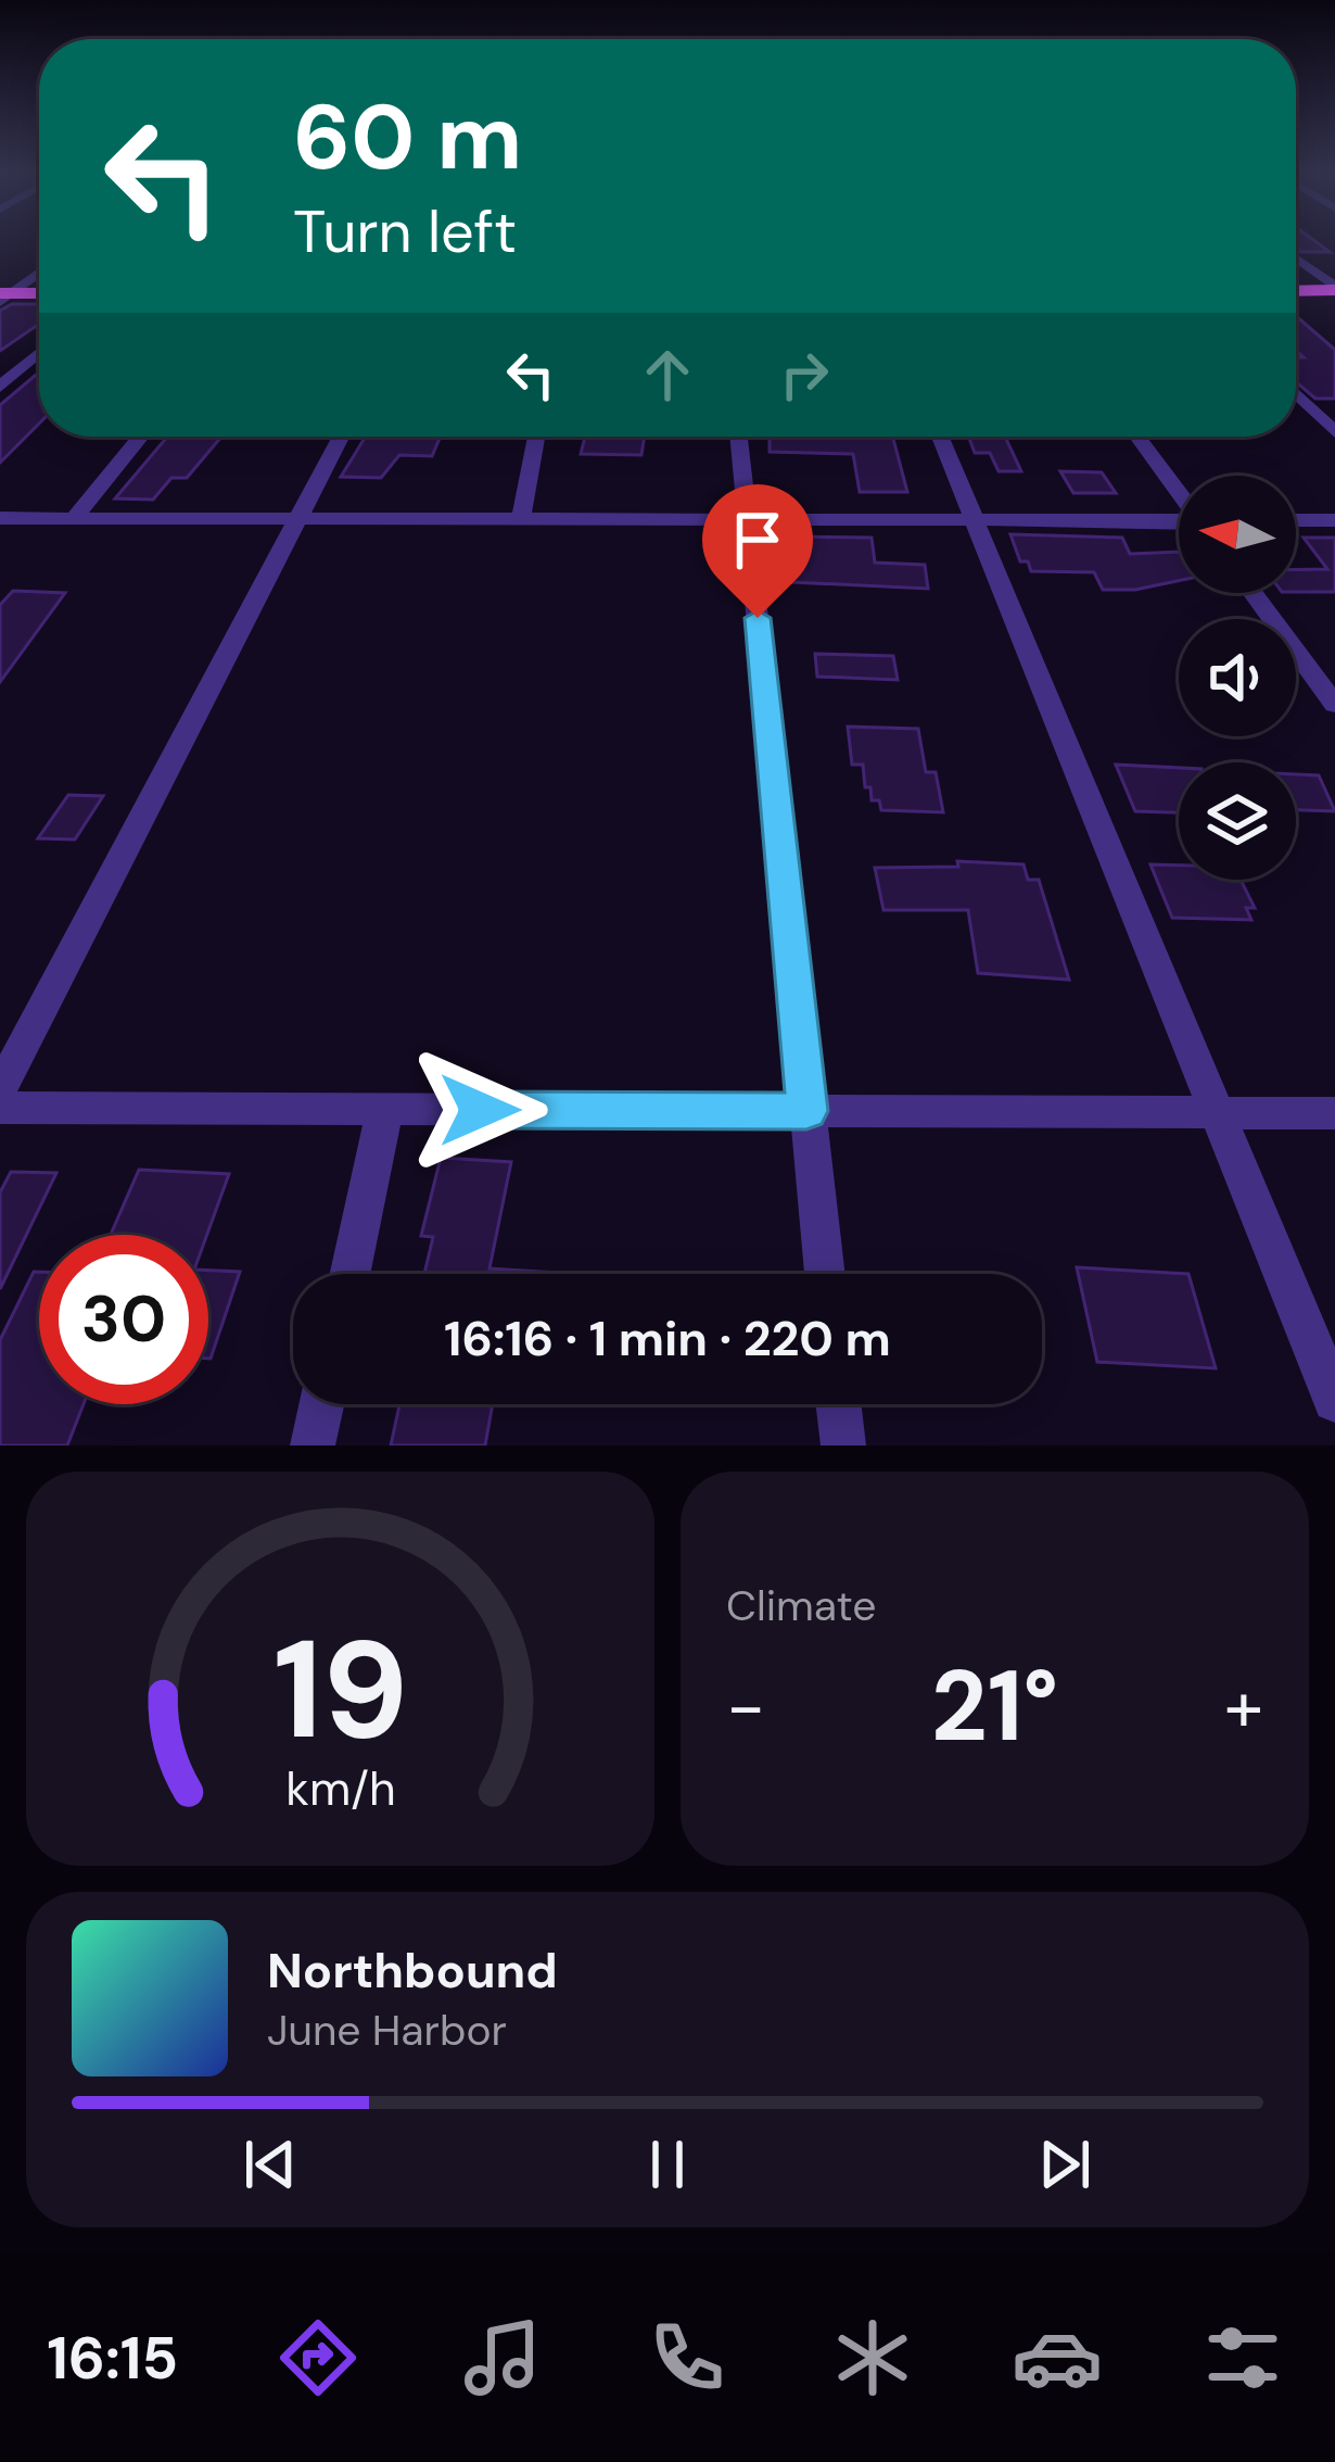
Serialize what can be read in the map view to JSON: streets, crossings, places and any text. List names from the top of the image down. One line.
{"north":"left","page":{"turn":["60 m","Turn left"],"limit":"30","trip":"16:16 · 1 min · 220 m","tile":"Climate","heat":["−","21°","+"],"song":["Northbound","June Harbor"],"tabs":"16:15","gauge":["19","km/h"]}}
